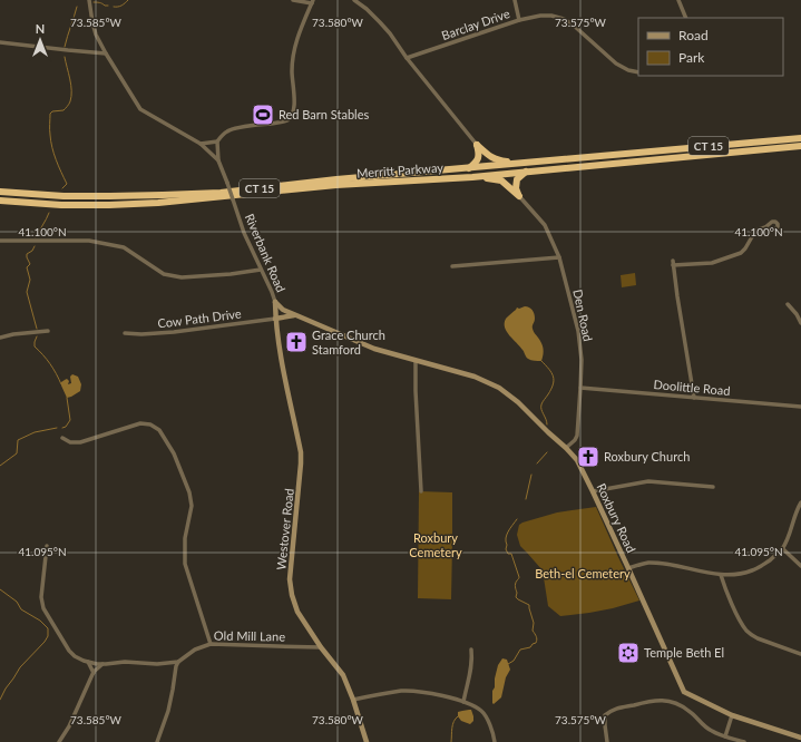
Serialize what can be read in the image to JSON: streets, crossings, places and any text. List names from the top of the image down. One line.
{"streets":{"highway":["CT 15","Merritt Parkway"],"street":["Barclay Drive","Riverbank Road","Den Road","Cow Path Drive","Doolittle Road","Roxbury Road","Westover Road","Old Mill Lane"]},"crossings":[["Riverbank Road","Roxbury Road"],["Riverbank Road","Westover Road"],["Den Road","Doolittle Road"],["Den Road","Roxbury Road"],["Cow Path Drive","Westover Road"],["Roxbury Road","Westover Road"],["Westover Road","Old Mill Lane"]],"parks":["Roxbury Cemetery","Beth-el Cemetery"],"places":{"sports":["Red Barn Stables"],"church":["Grace Church Stamford","Roxbury Church"],"synagogue":["Temple Beth El"]},"legend":["Road","Park"],"north":"top","coordinates":["73.585°W","73.580°W","73.575°W","41.100°N","41.095°N"]}
